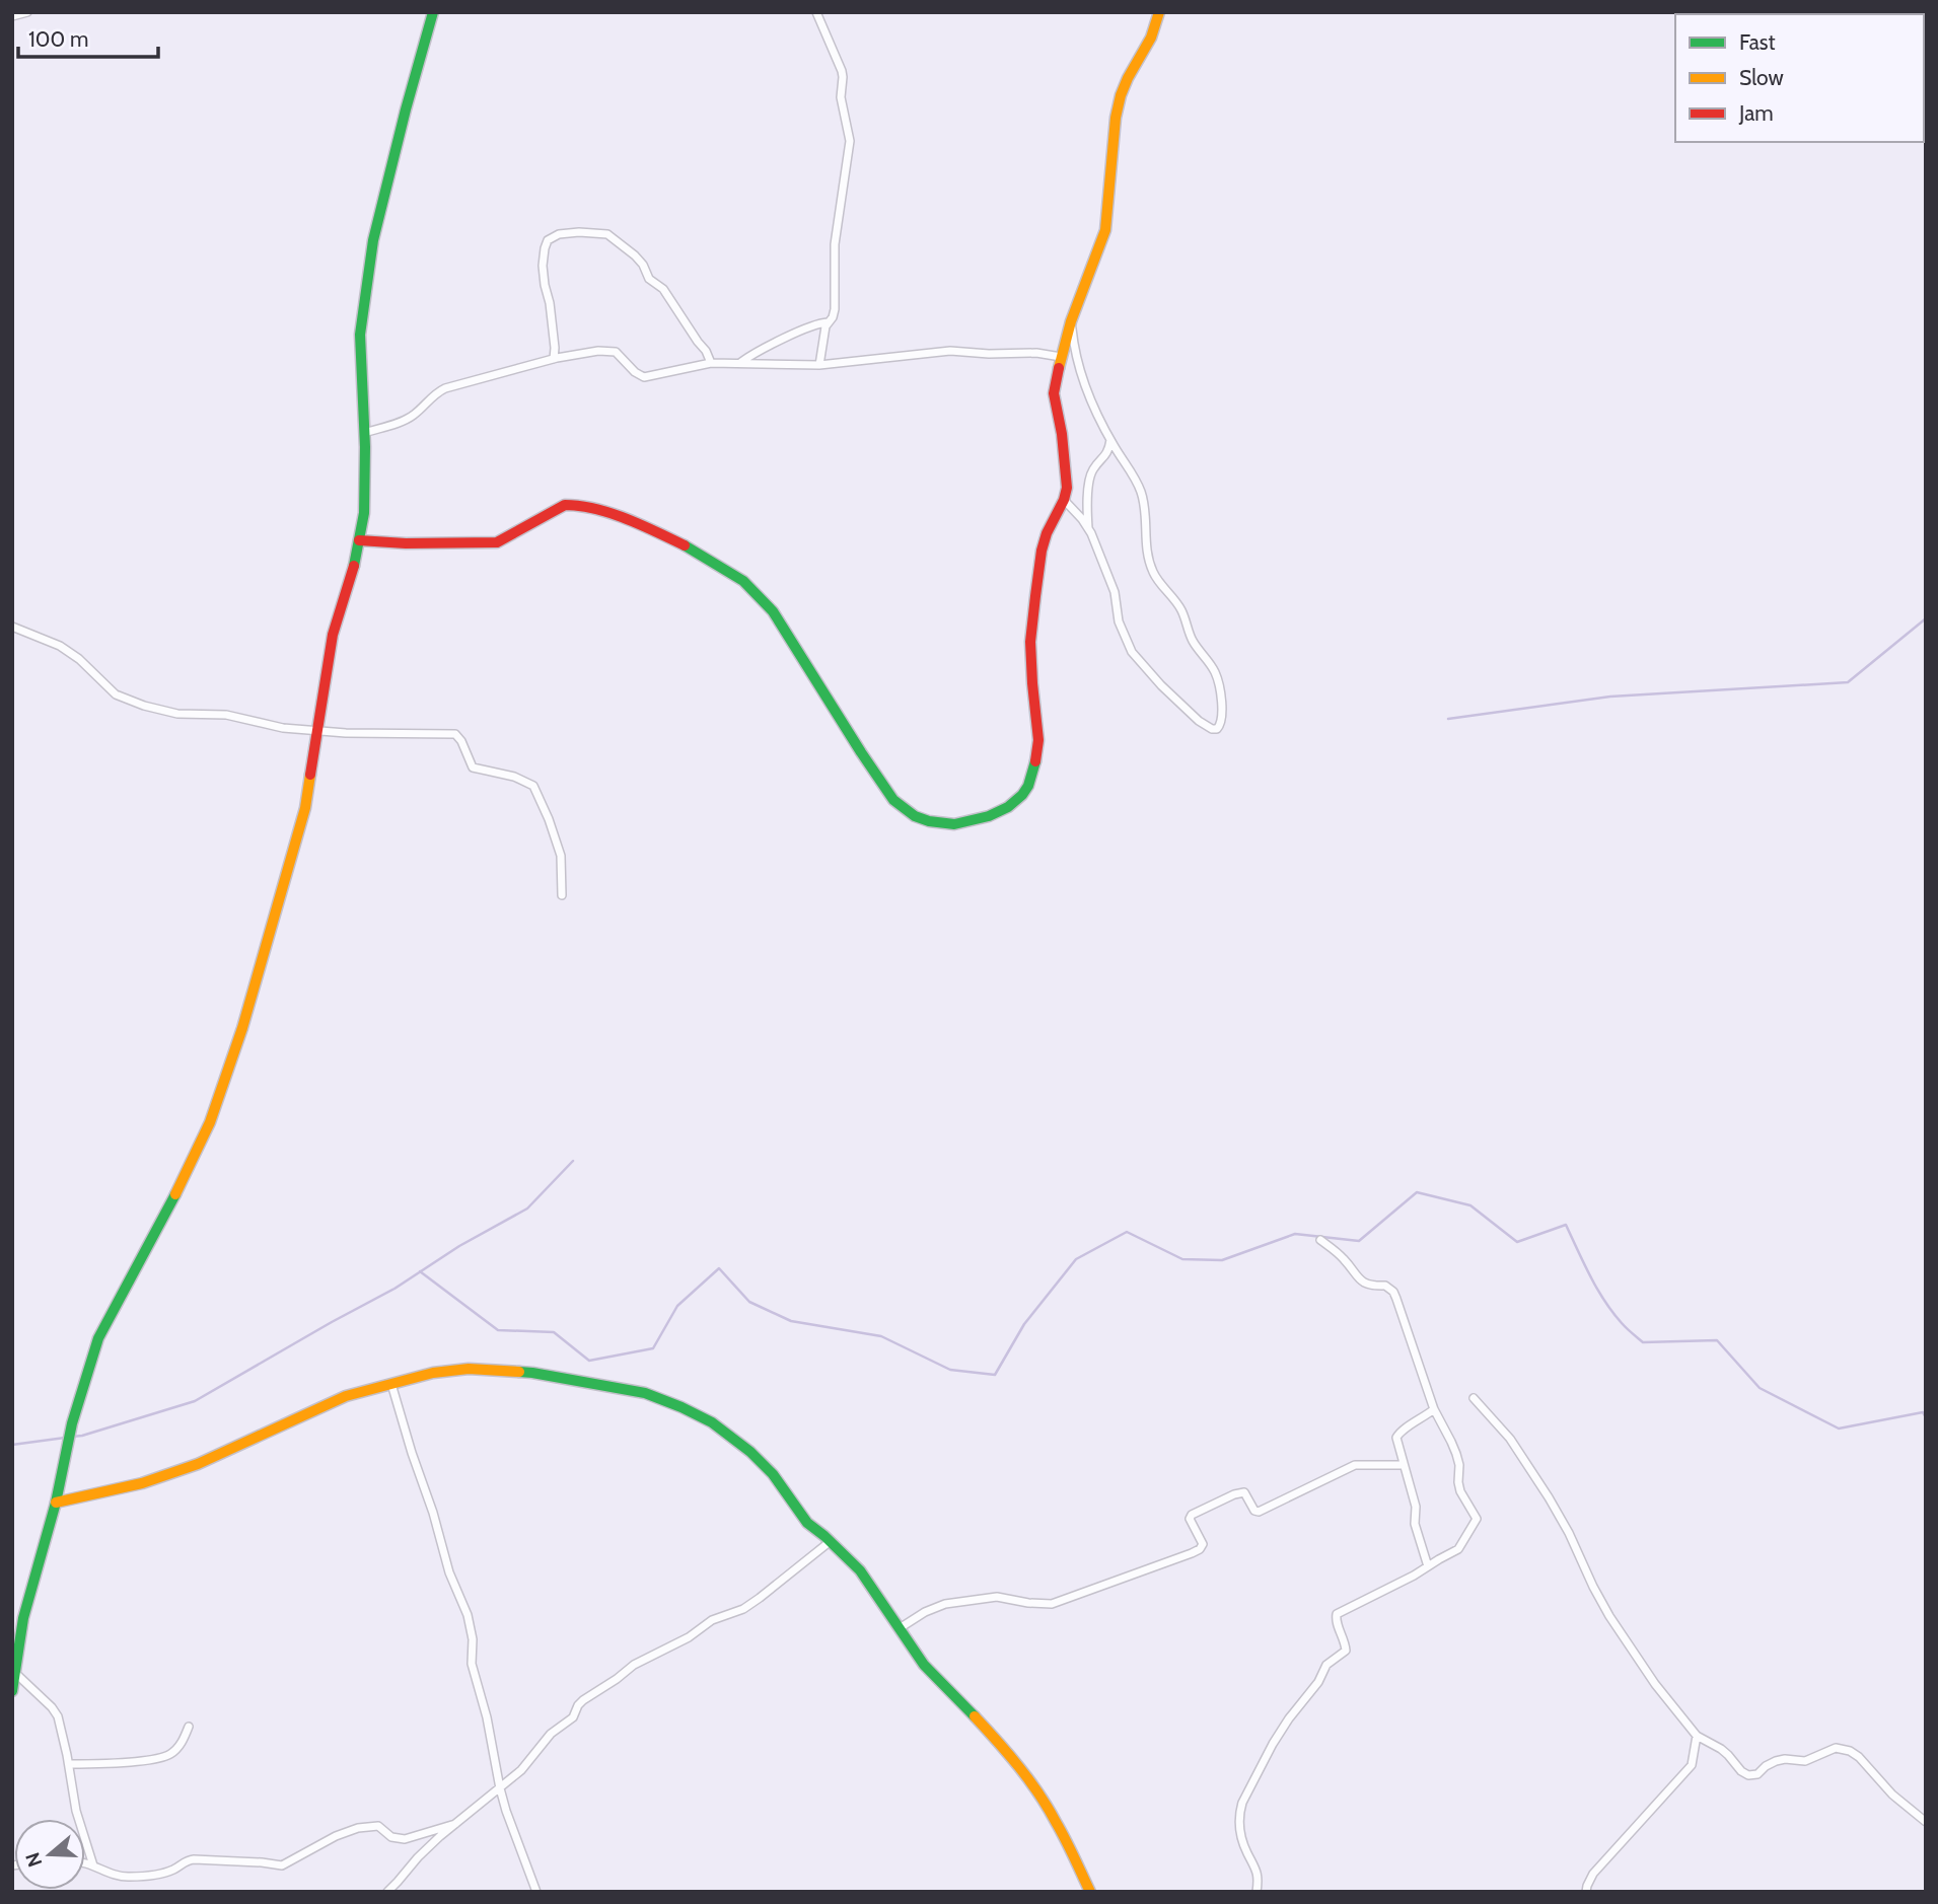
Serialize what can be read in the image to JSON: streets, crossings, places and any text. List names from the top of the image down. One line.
{"legend":["Fast","Slow","Jam"],"scale_bar":"100 m","north":"left"}
